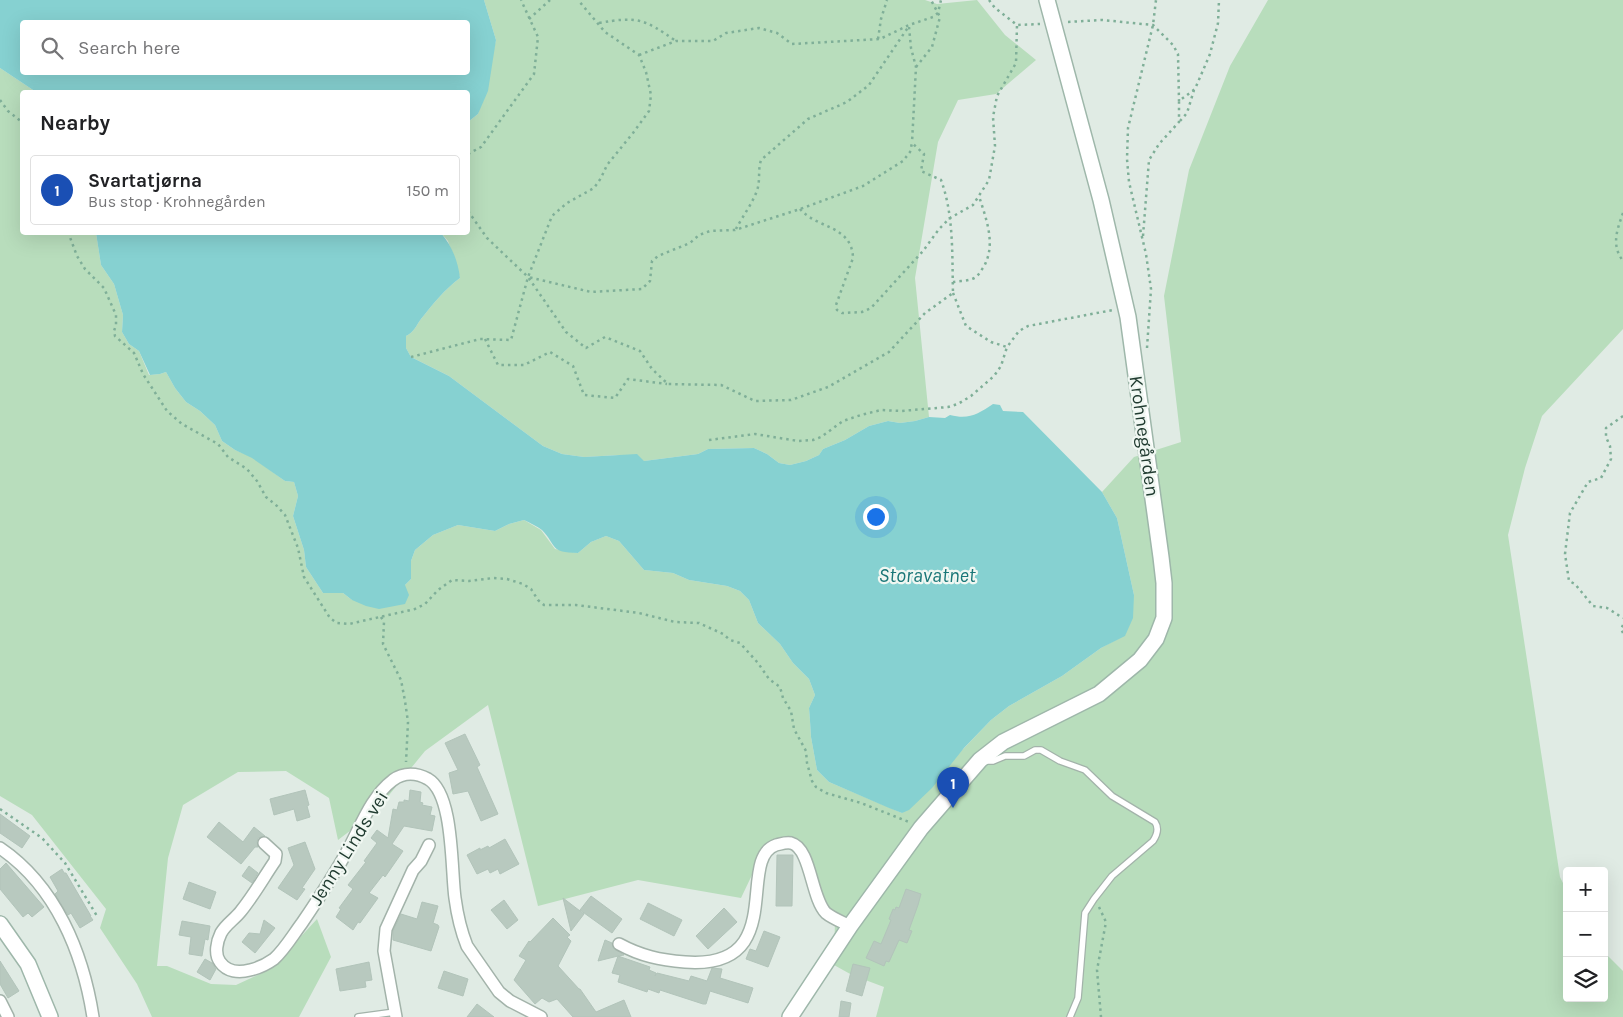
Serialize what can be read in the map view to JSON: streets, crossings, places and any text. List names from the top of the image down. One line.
{"streets":{"main road":["Krohnegården"],"street":["Jenny Linds vei"]},"water":["Storavatnet"],"page":{"search":"Search here","heading":"Nearby","list":[{"mark":"1","name":"Svartatjørna","note":"Bus stop · Krohnegården","value":"150 m"}],"pins":"1","map_buttons":["+","−"]}}
